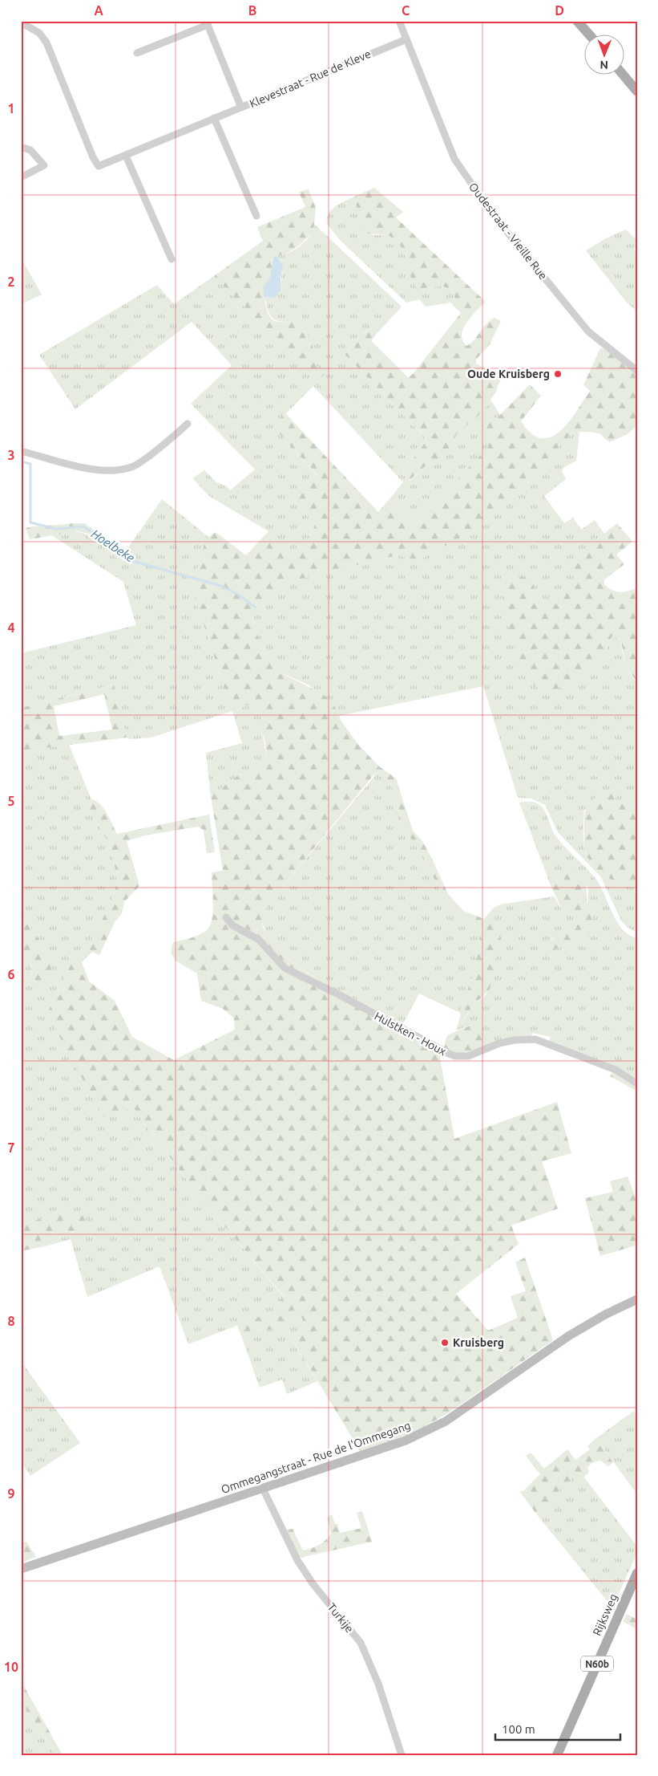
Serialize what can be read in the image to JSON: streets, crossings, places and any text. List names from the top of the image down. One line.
{"streets":{"main road":["Ommegangstraat - Rue de l'Ommegang","Rijksweg","N60b"],"street":["Klevestraat - Rue de Kleve","Oudestraat - Vieille Rue","Hulstken - Houx","Turkije"]},"crossings":[["Klevestraat - Rue de Kleve","Oudestraat - Vieille Rue"],["Ommegangstraat - Rue de l'Ommegang","Turkije"]],"water":["Hoelbeke"],"places":["Oude Kruisberg","Kruisberg"],"scale_bar":"100 m","north":"bottom","grid":{"columns":["A","B","C","D"],"rows":["1","2","3","4","5","6","7","8","9","10"]}}
